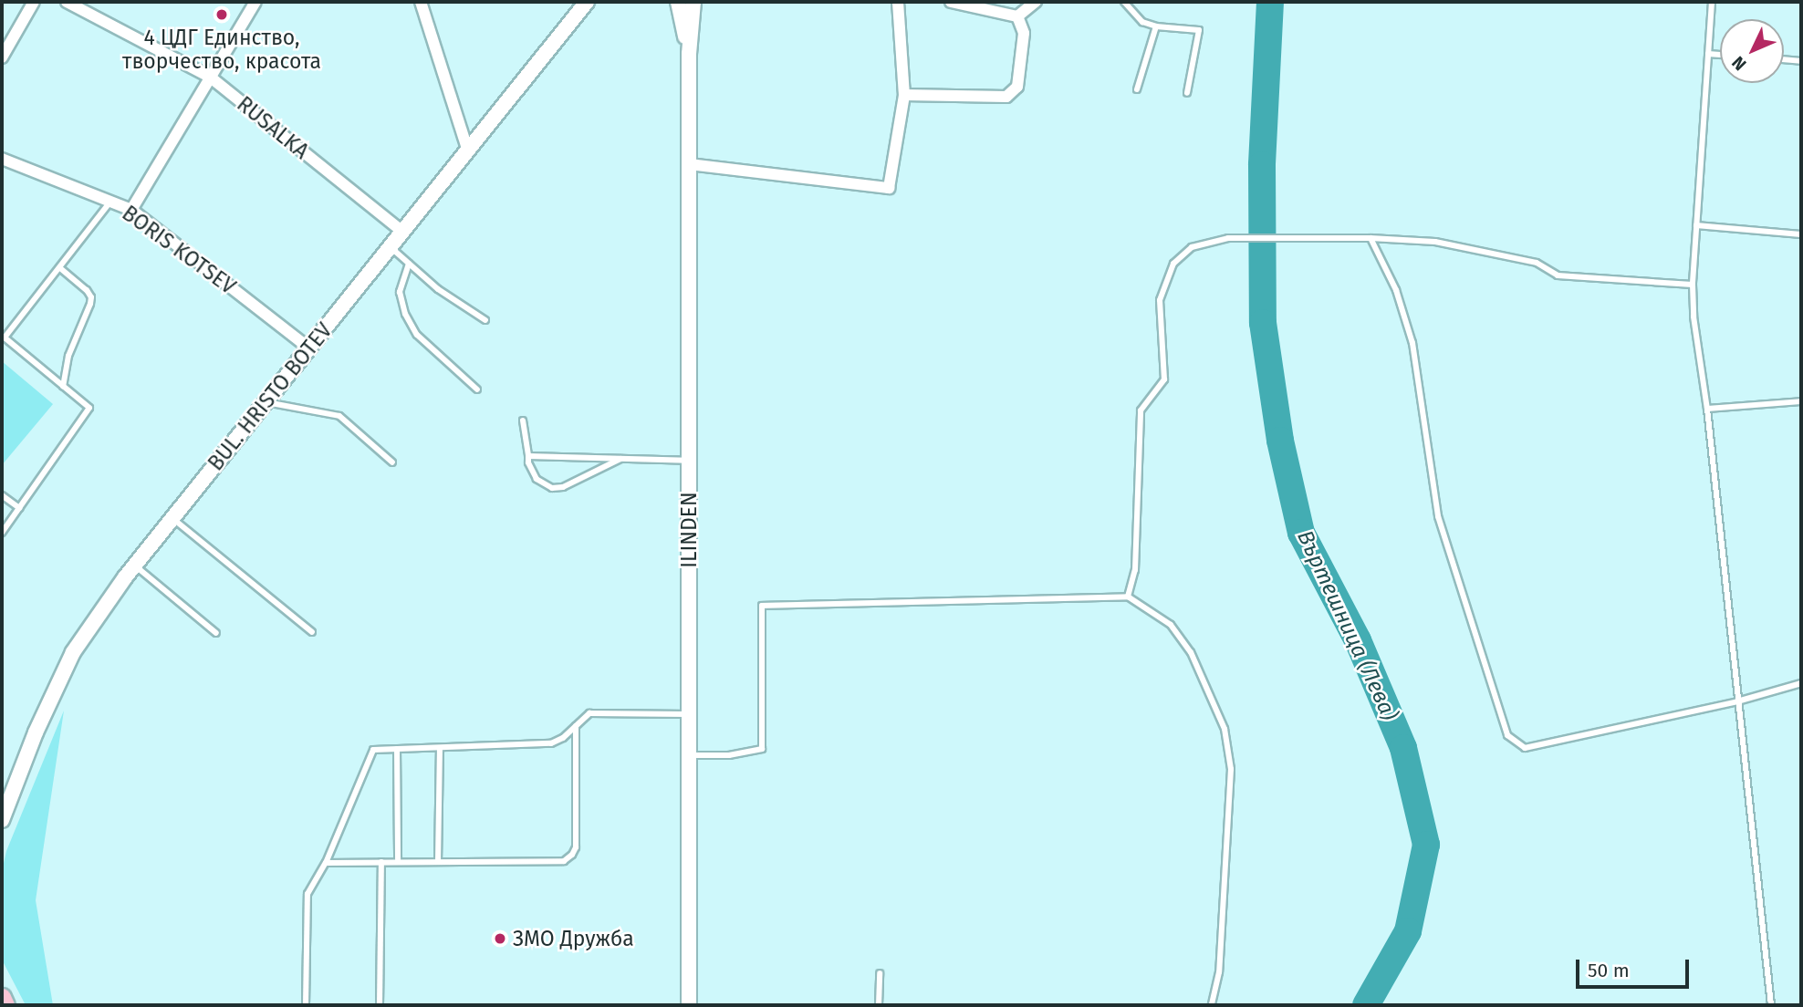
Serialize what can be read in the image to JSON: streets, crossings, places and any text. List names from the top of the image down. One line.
{"streets":{"street":["RUSALKA","BORIS KOTSEV","BUL. HRISTO BOTEV","ILINDEN"]},"crossings":[["RUSALKA","BUL. HRISTO BOTEV"],["BORIS KOTSEV","BUL. HRISTO BOTEV"]],"water":["Въртешница (Лева)"],"places":["4 ЦДГ Единство, творчество, красота","ЗМО Дружба"],"scale_bar":"50 m","north":"bottom left"}
